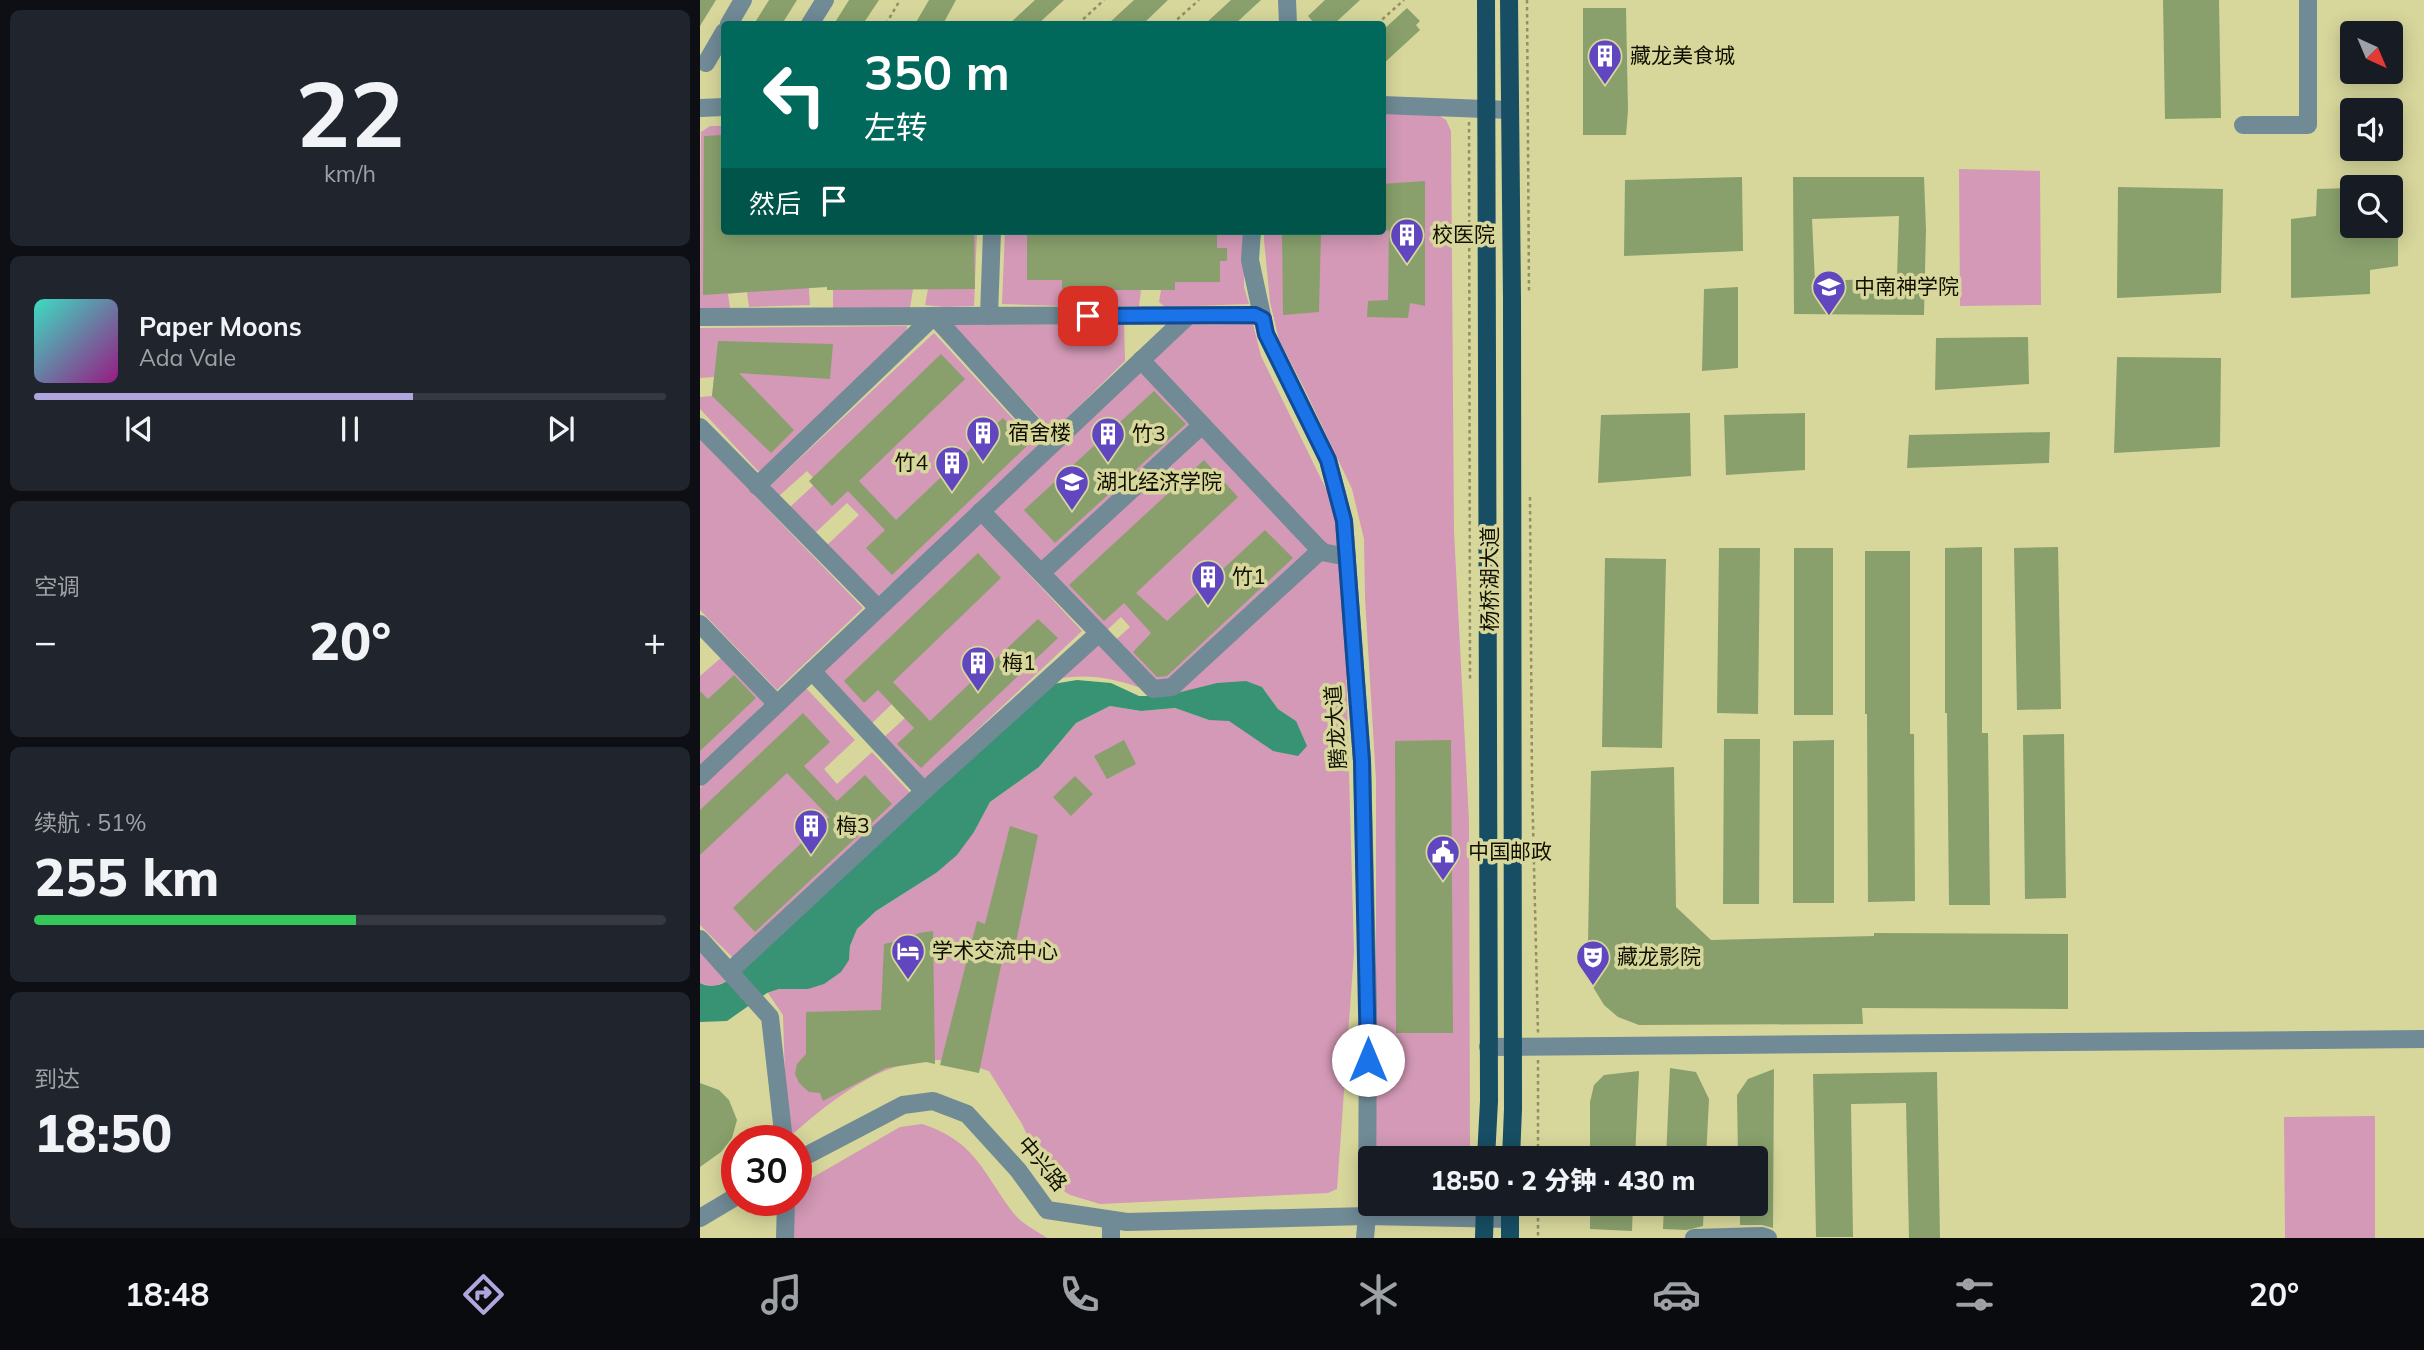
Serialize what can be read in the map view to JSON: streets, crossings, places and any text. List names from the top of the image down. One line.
{"streets":{"main road":["杨桥湖大道"],"street":["腾龙大道","中兴路"]},"crossings":[["腾龙大道","中兴路"]],"places":{"building":["藏龙美食城","校医院","宿舍楼","竹3","竹4","竹1","梅1","梅3"],"school or university":["中南神学院","湖北经济学院"],"public building":["中国邮政"],"hotel":["学术交流中心"],"theatre":["藏龙影院"]},"north":"bottom right","page":{"tile":[["22","km/h"],"空调",["续航 · 51%","255 km"],["到达","18:50"]],"turn":["350 m","左转"],"then":"然后","song":["Paper Moons","Ada Vale"],"heat":["−","20°","+"],"limit":"30","trip":"18:50 · 2 分钟 · 430 m","tabs":["18:48","20°"]}}
